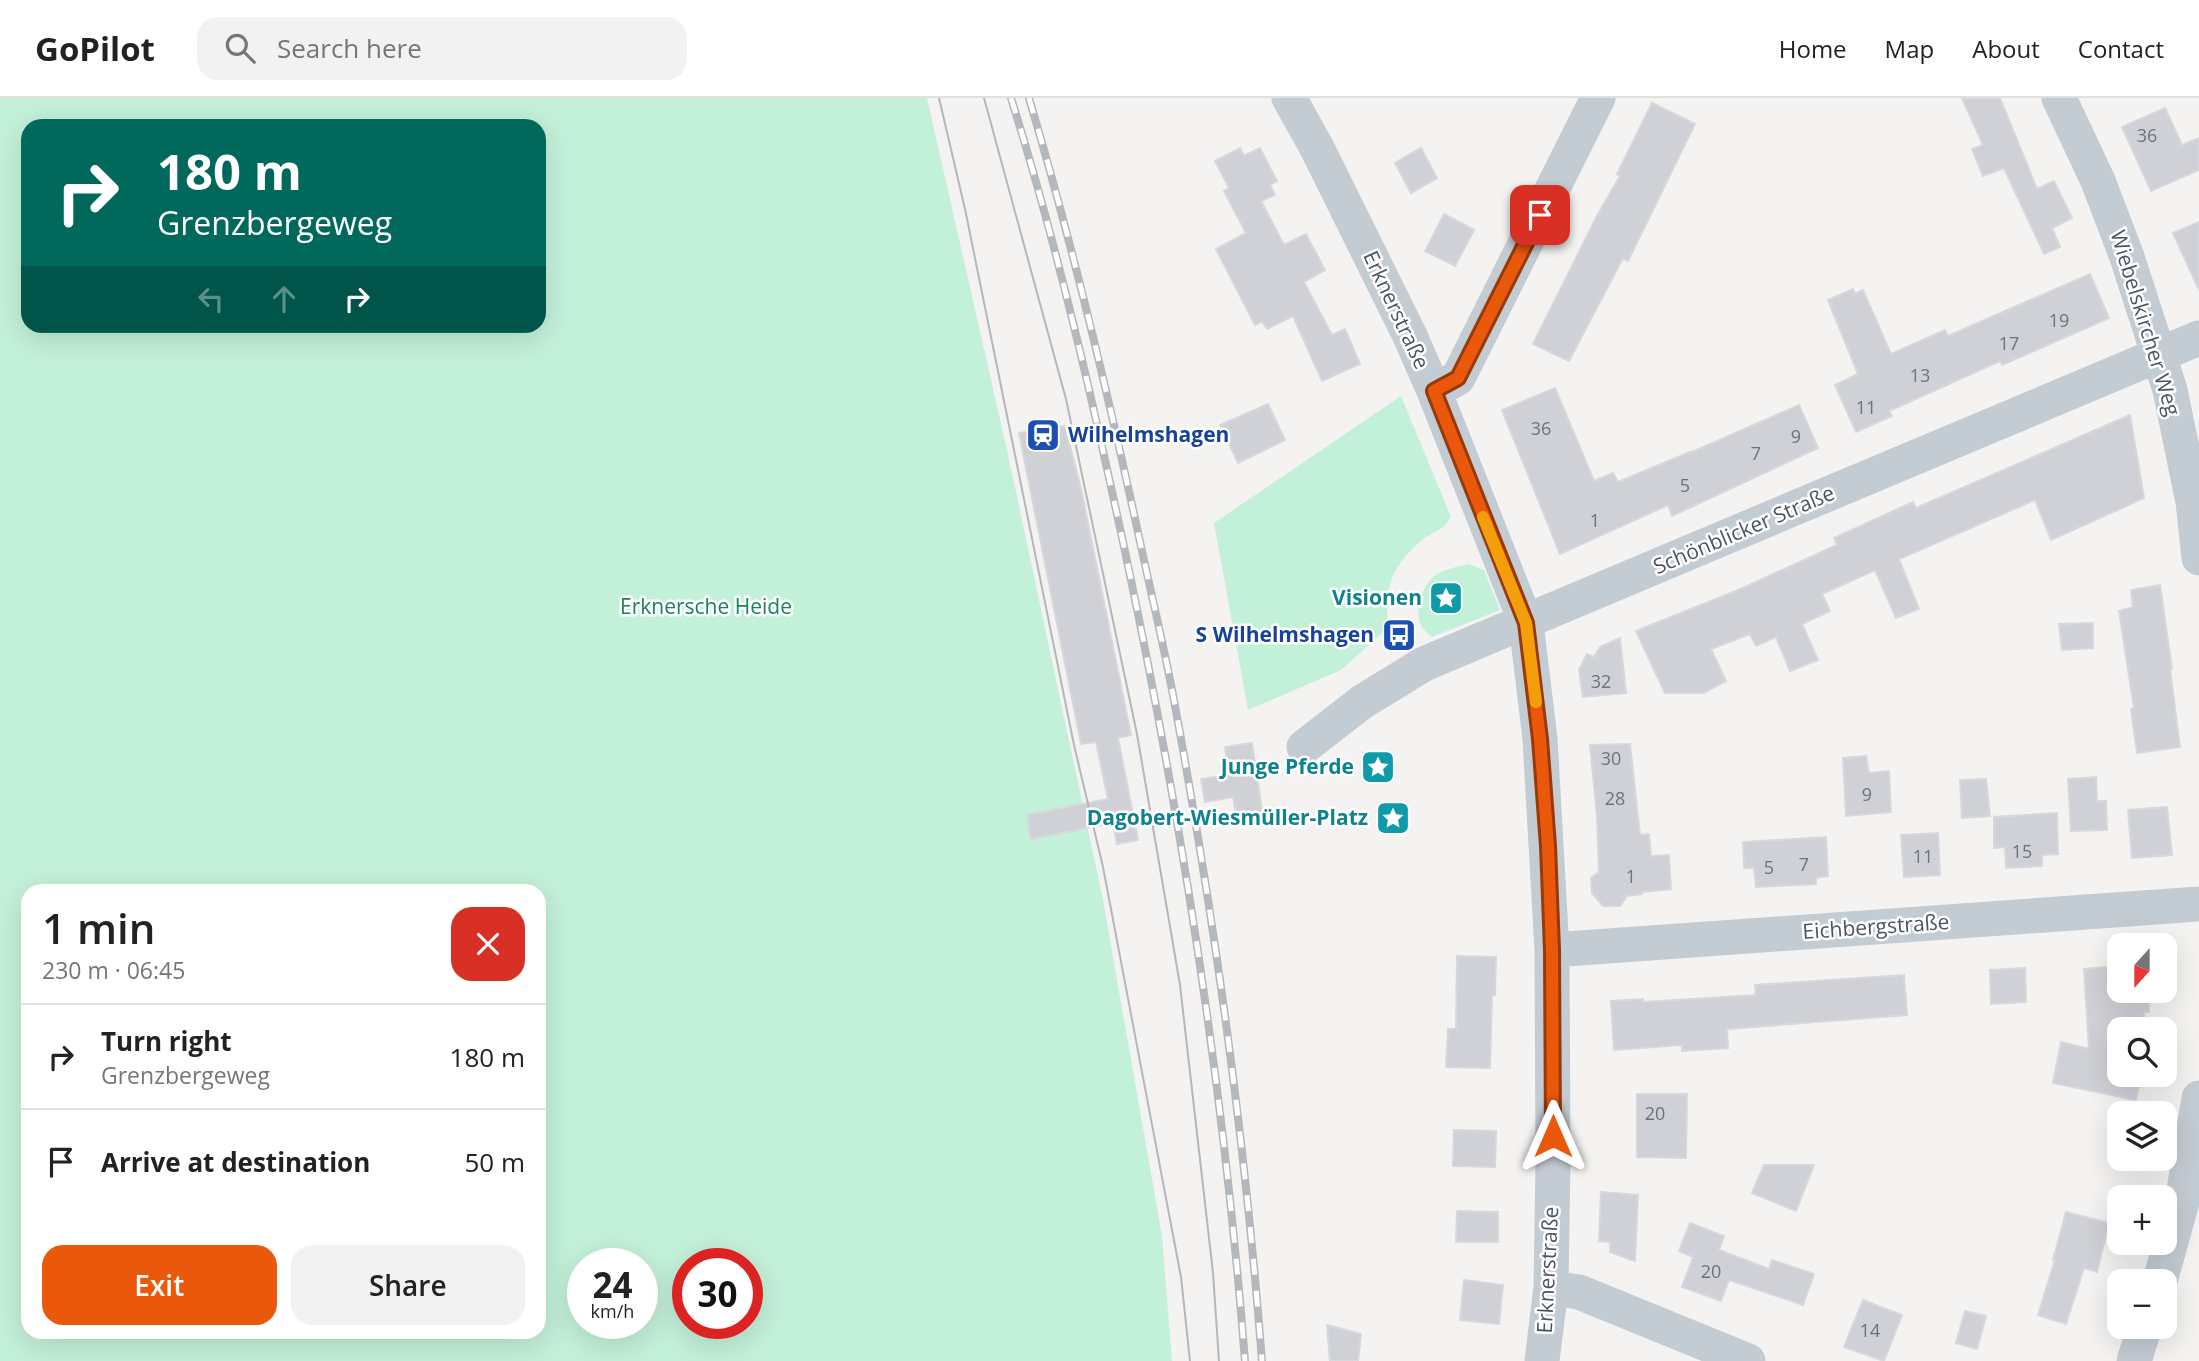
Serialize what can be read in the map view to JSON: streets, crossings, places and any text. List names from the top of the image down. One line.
{"streets":{"street":["Erknerstraße","Wiebelskircher Weg","Schönblicker Straße","Eichbergstraße"]},"crossings":[["Erknerstraße","Schönblicker Straße"],["Erknerstraße","Eichbergstraße"],["Wiebelskircher Weg","Schönblicker Straße"]],"parks":["Erknersche Heide"],"places":{"station":["Wilhelmshagen"],"place":["Visionen","Junge Pferde","Dagobert-Wiesmüller-Platz"],"bus stop":["S Wilhelmshagen"]},"house_numbers":["36","19","17","13","11","36","9","7","5","1","32","30","9","28","15","11","7","5","1","20","20","14"],"north":"bottom","page":{"header":"GoPilot","search":"Search here","nav":["Home","Map","About","Contact"],"turn":["180 m","Grenzbergeweg"],"heading":["1 min","230 m · 06:45"],"map_buttons":["+","−"],"list":[{"name":"Turn right","note":"Grenzbergeweg","value":"180 m"},{"name":"Arrive at destination","value":"50 m"}],"buttons":["Exit","Share"],"speed":"24 km/h","limit":"30"}}
